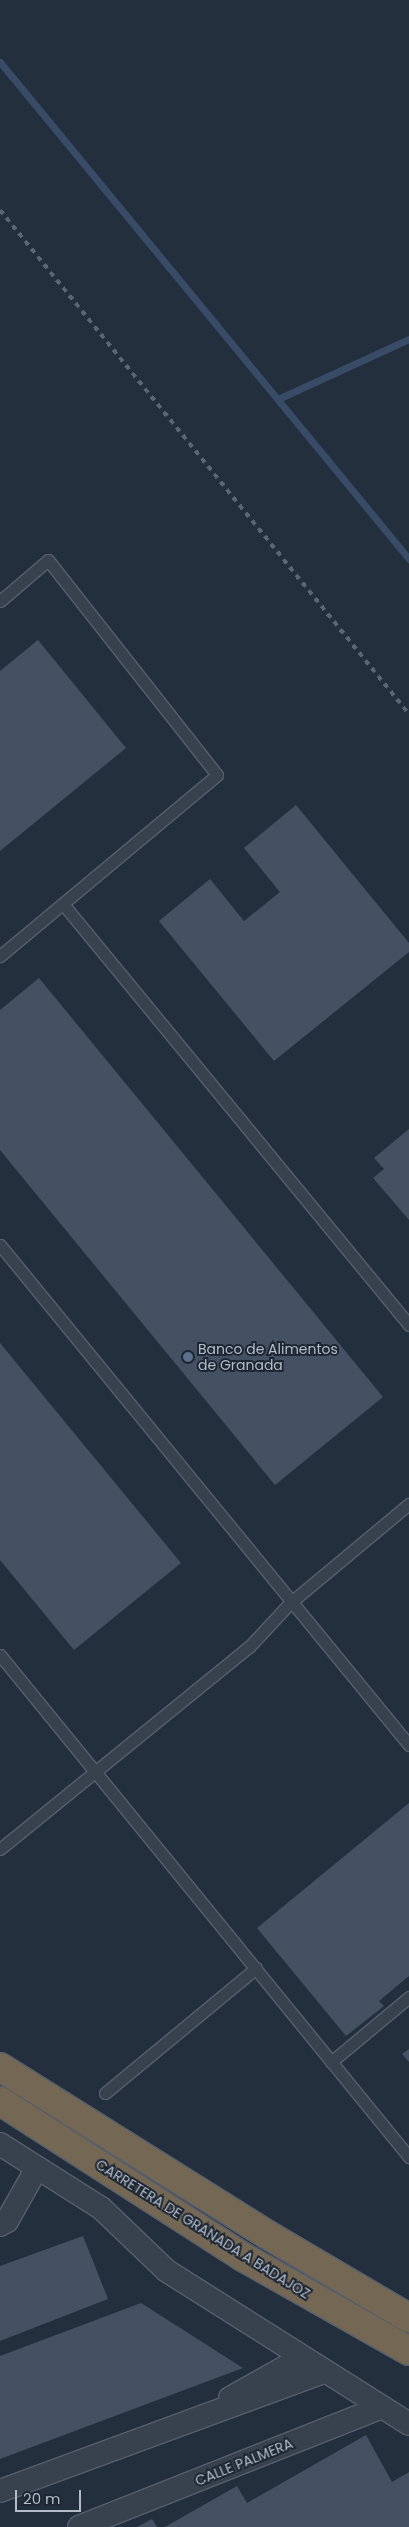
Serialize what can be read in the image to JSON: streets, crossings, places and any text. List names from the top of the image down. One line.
{"streets":{"highway":["CARRETERA DE GRANADA A BADAJOZ"],"street":["CALLE PALMERA"]},"places":["Banco de Alimentos de Granada"],"scale_bar":"20 m"}
